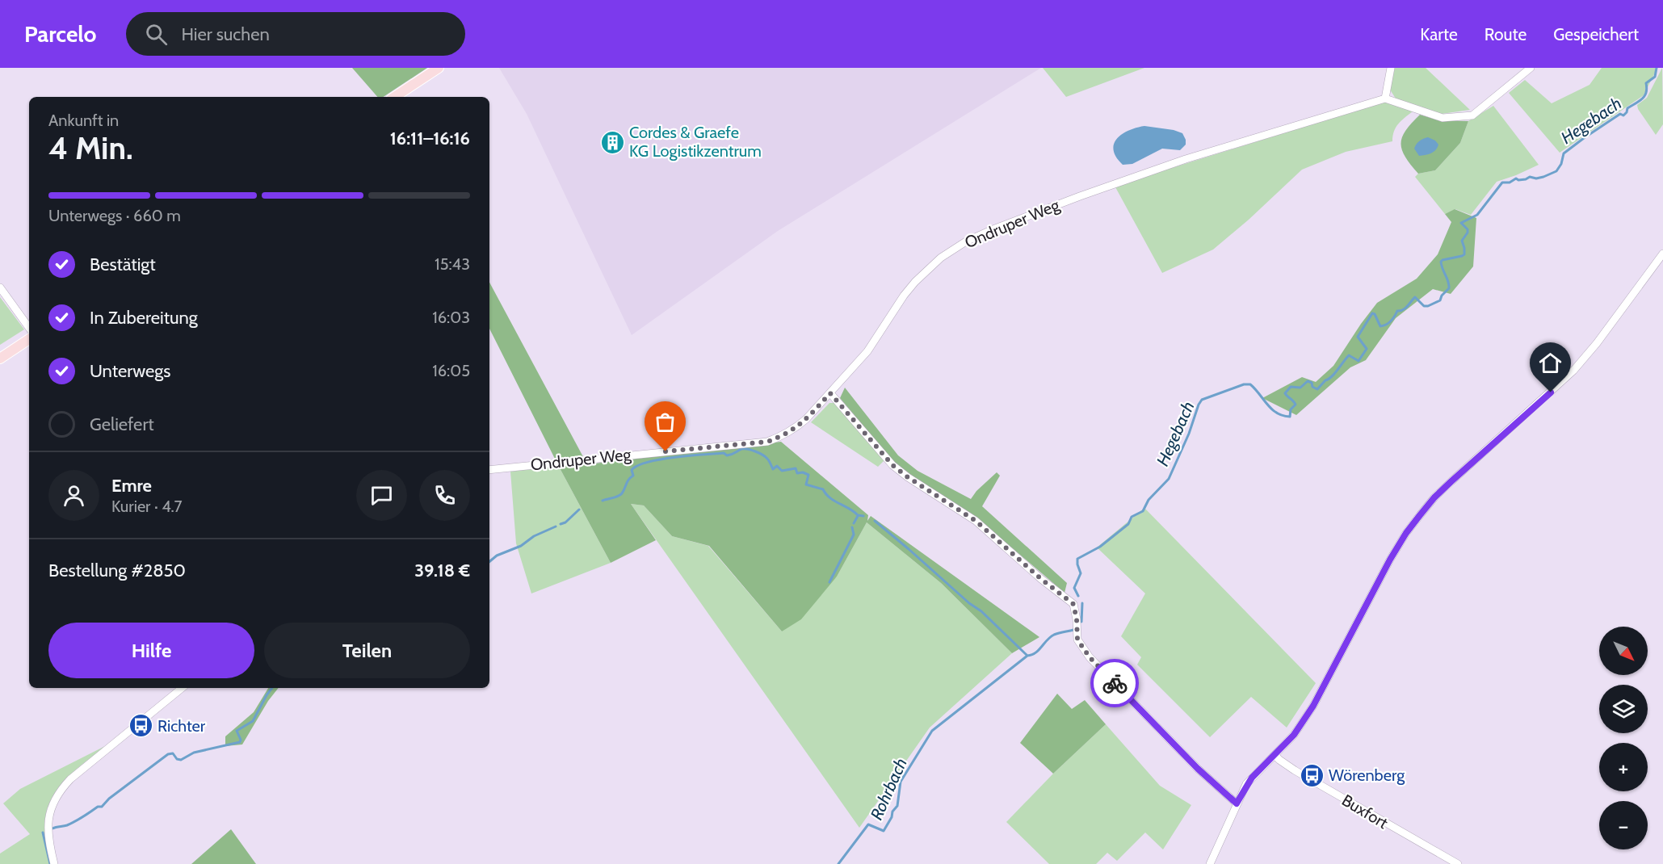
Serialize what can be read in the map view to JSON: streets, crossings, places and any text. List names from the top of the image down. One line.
{"streets":{"street":["Ondruper Weg","Buxfort"]},"water":["Hegebach","Rohrbach"],"places":{"building":["Cordes & Graefe KG Logistikzentrum"],"bus stop":["Richter","Wörenberg"]},"north":"bottom right","page":{"header":"Parcelo","search":"Hier suchen","nav":["Karte","Route","Gespeichert"],"heading":["4 Min.","Ankunft in","16:11–16:16"],"panel":["Emre","Kurier · 4.7","Bestellung #2850","39.18 €"],"bar":"Unterwegs · 660 m","list":[["Bestätigt","15:43"],["In Zubereitung","16:03"],["Unterwegs","16:05"],"Geliefert"],"buttons":["Hilfe","Teilen"],"map_buttons":["+","−"]}}
